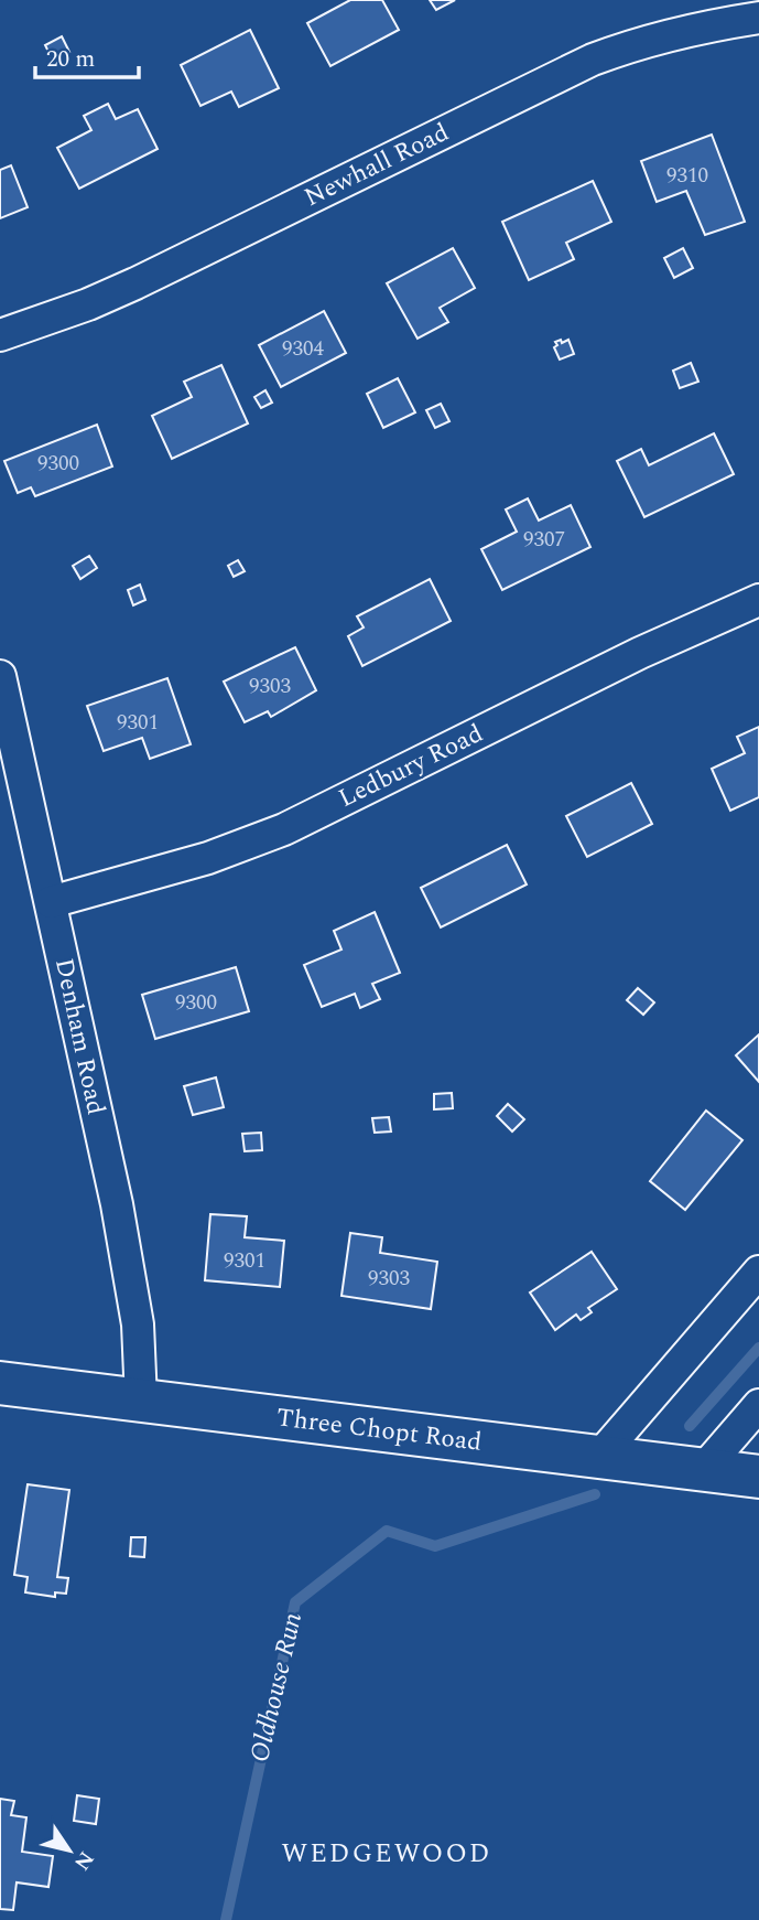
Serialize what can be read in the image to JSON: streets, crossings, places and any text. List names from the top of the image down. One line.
{"streets":{"main road":["Three Chopt Road"],"street":["Newhall Road","Ledbury Road","Denham Road"]},"crossings":[["Ledbury Road","Denham Road"],["Denham Road","Three Chopt Road"]],"districts":["WEDGEWOOD"],"water":["Oldhouse Run"],"house_numbers":["9310","9304","9300","9307","9303","9301","9300","9301","9303"],"scale_bar":"20 m","north":"bottom right"}
